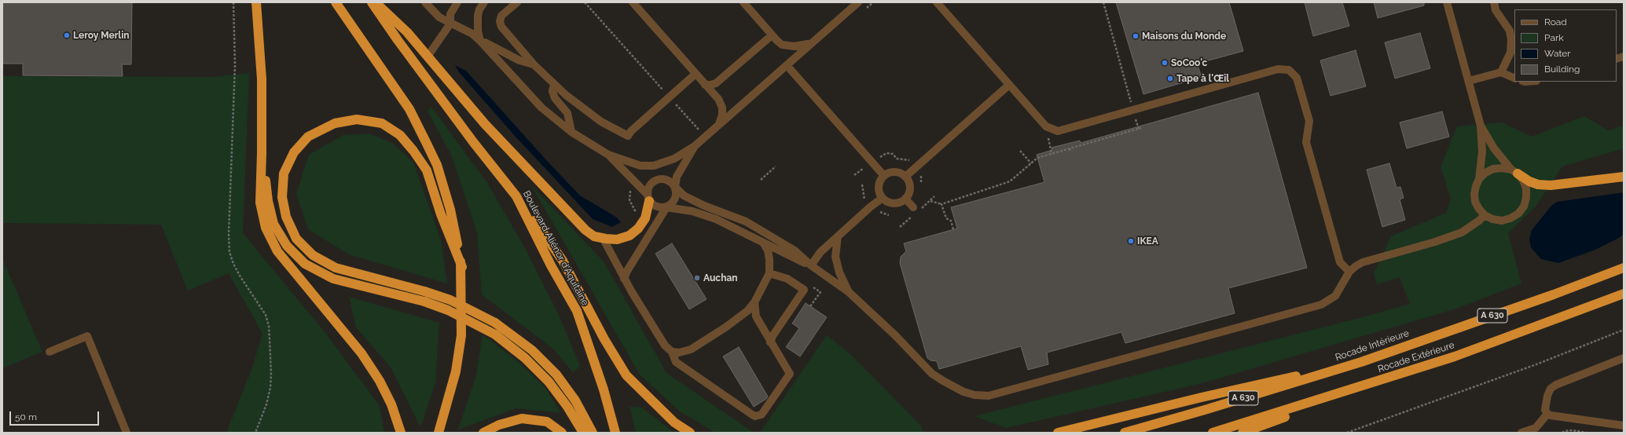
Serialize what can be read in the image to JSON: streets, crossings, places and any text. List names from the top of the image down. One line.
{"streets":{"highway":["Boulevard Aliénor d'Aquitaine","A 630","Rocade Intérieure","Rocade Extérieure"]},"places":["Leroy Merlin","Maisons du Monde","SoCoo'c","Tape à l'Œil","IKEA","Auchan"],"legend":["Road","Park","Water","Building"],"scale_bar":"50 m"}
